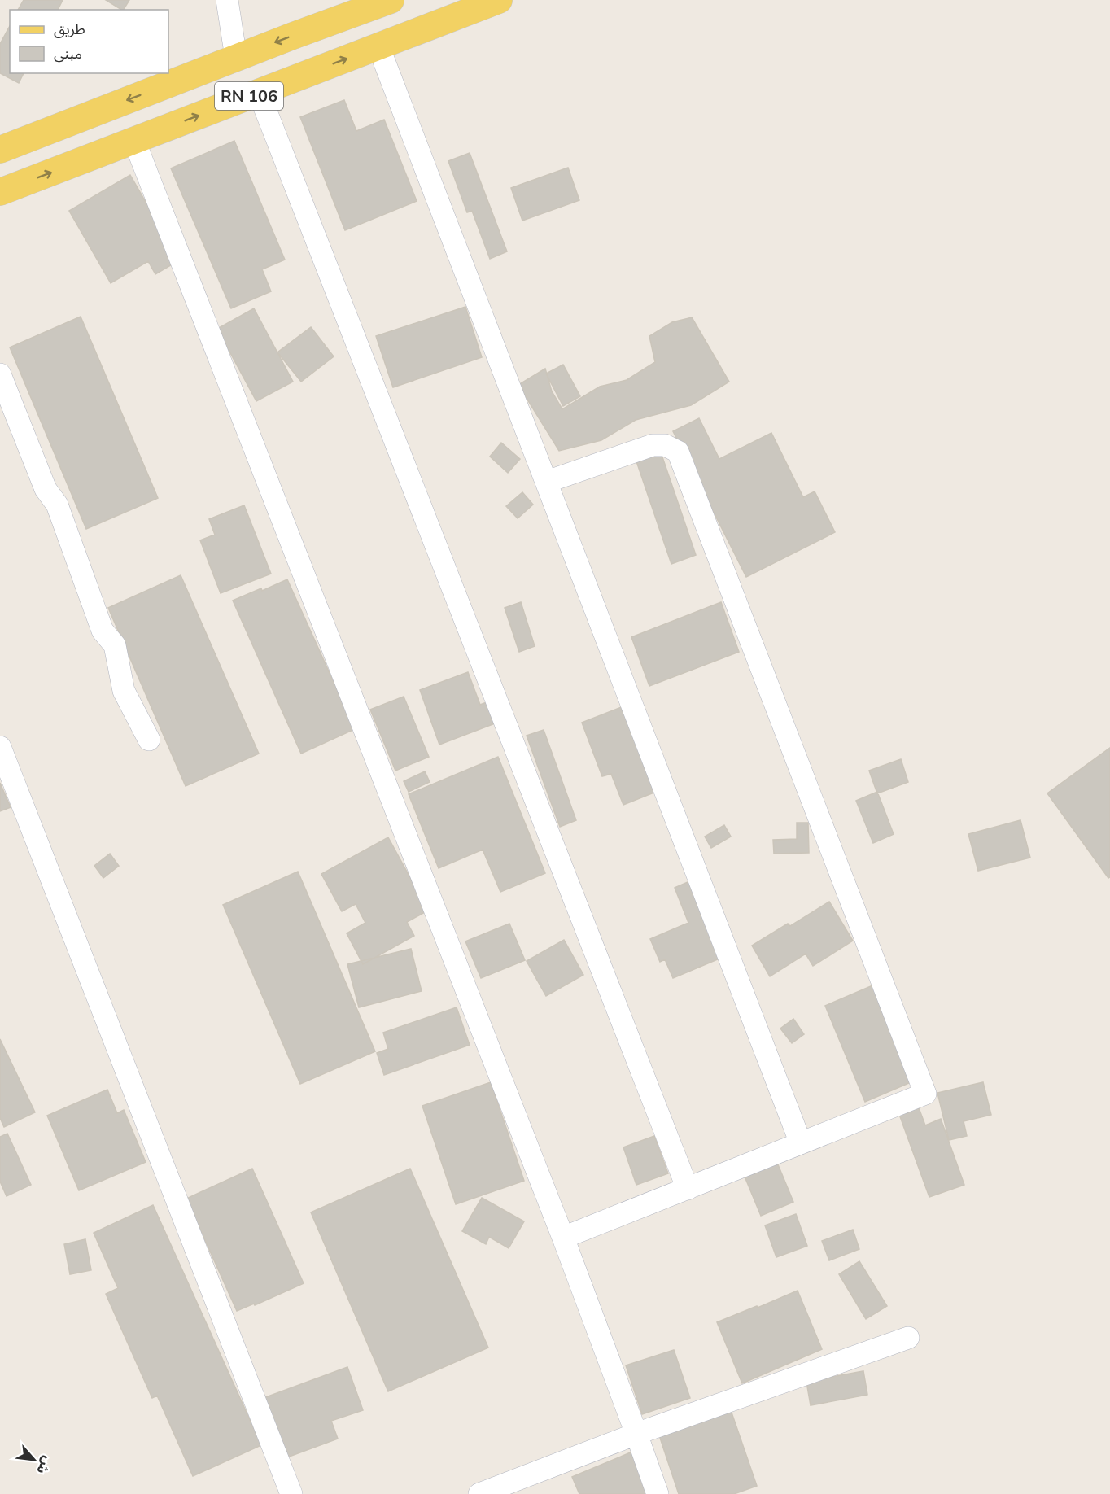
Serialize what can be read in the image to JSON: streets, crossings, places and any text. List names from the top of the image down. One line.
{"streets":{"main road":["RN 106"]},"legend":["طريق","مبنى"],"north":"bottom right"}
